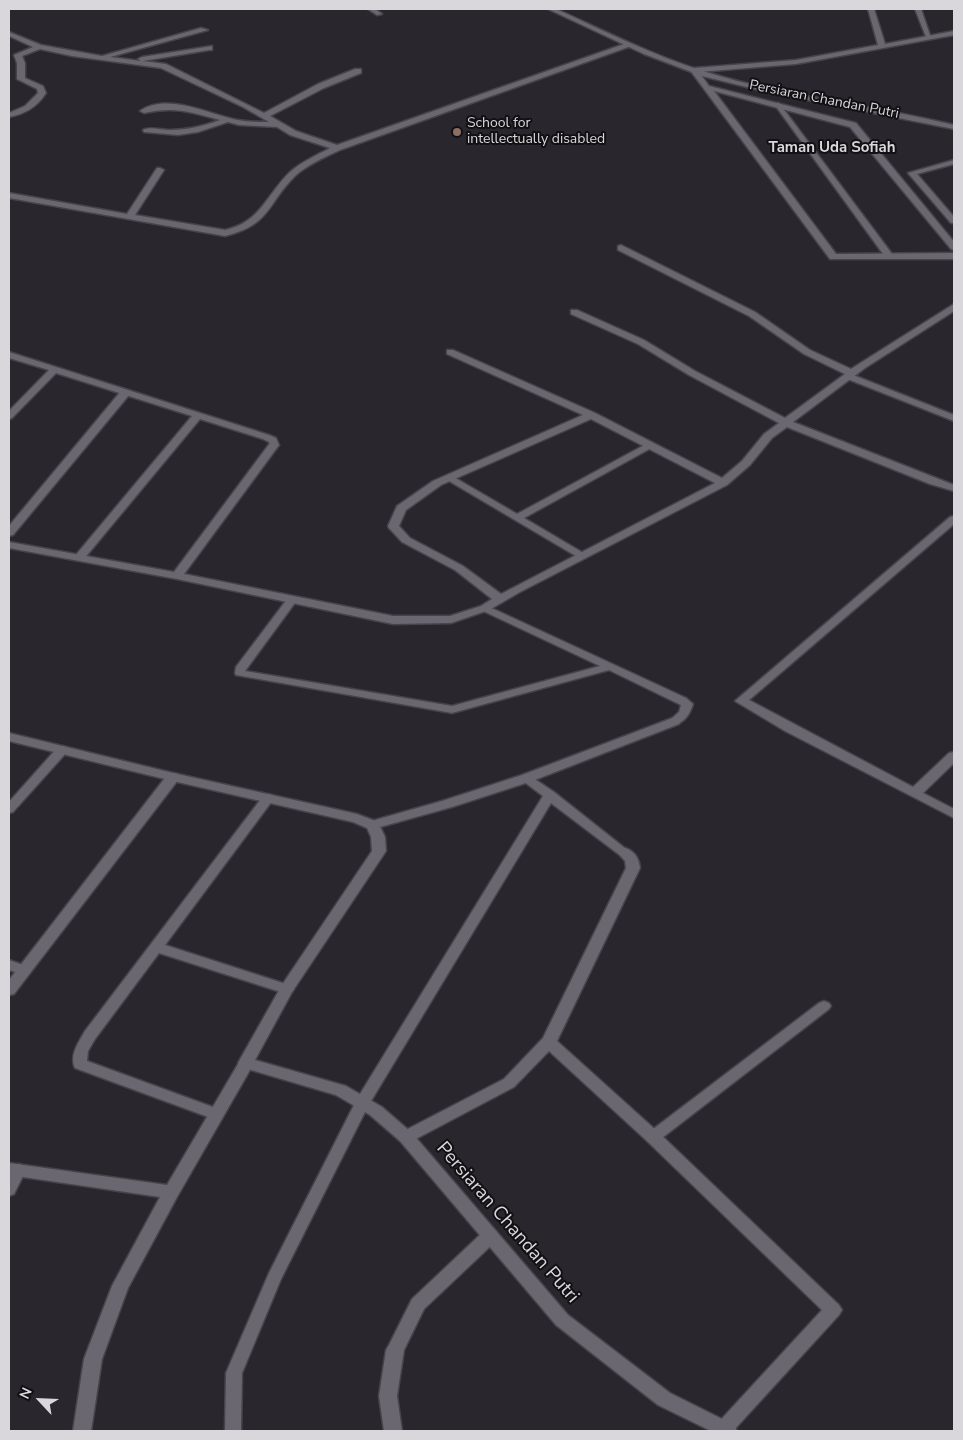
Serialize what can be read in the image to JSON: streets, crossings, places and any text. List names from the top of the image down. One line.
{"streets":{"street":["Persiaran Chandan Putri"]},"districts":["Taman Uda Sofiah"],"places":["School for intellectually disabled"],"north":"top left"}
